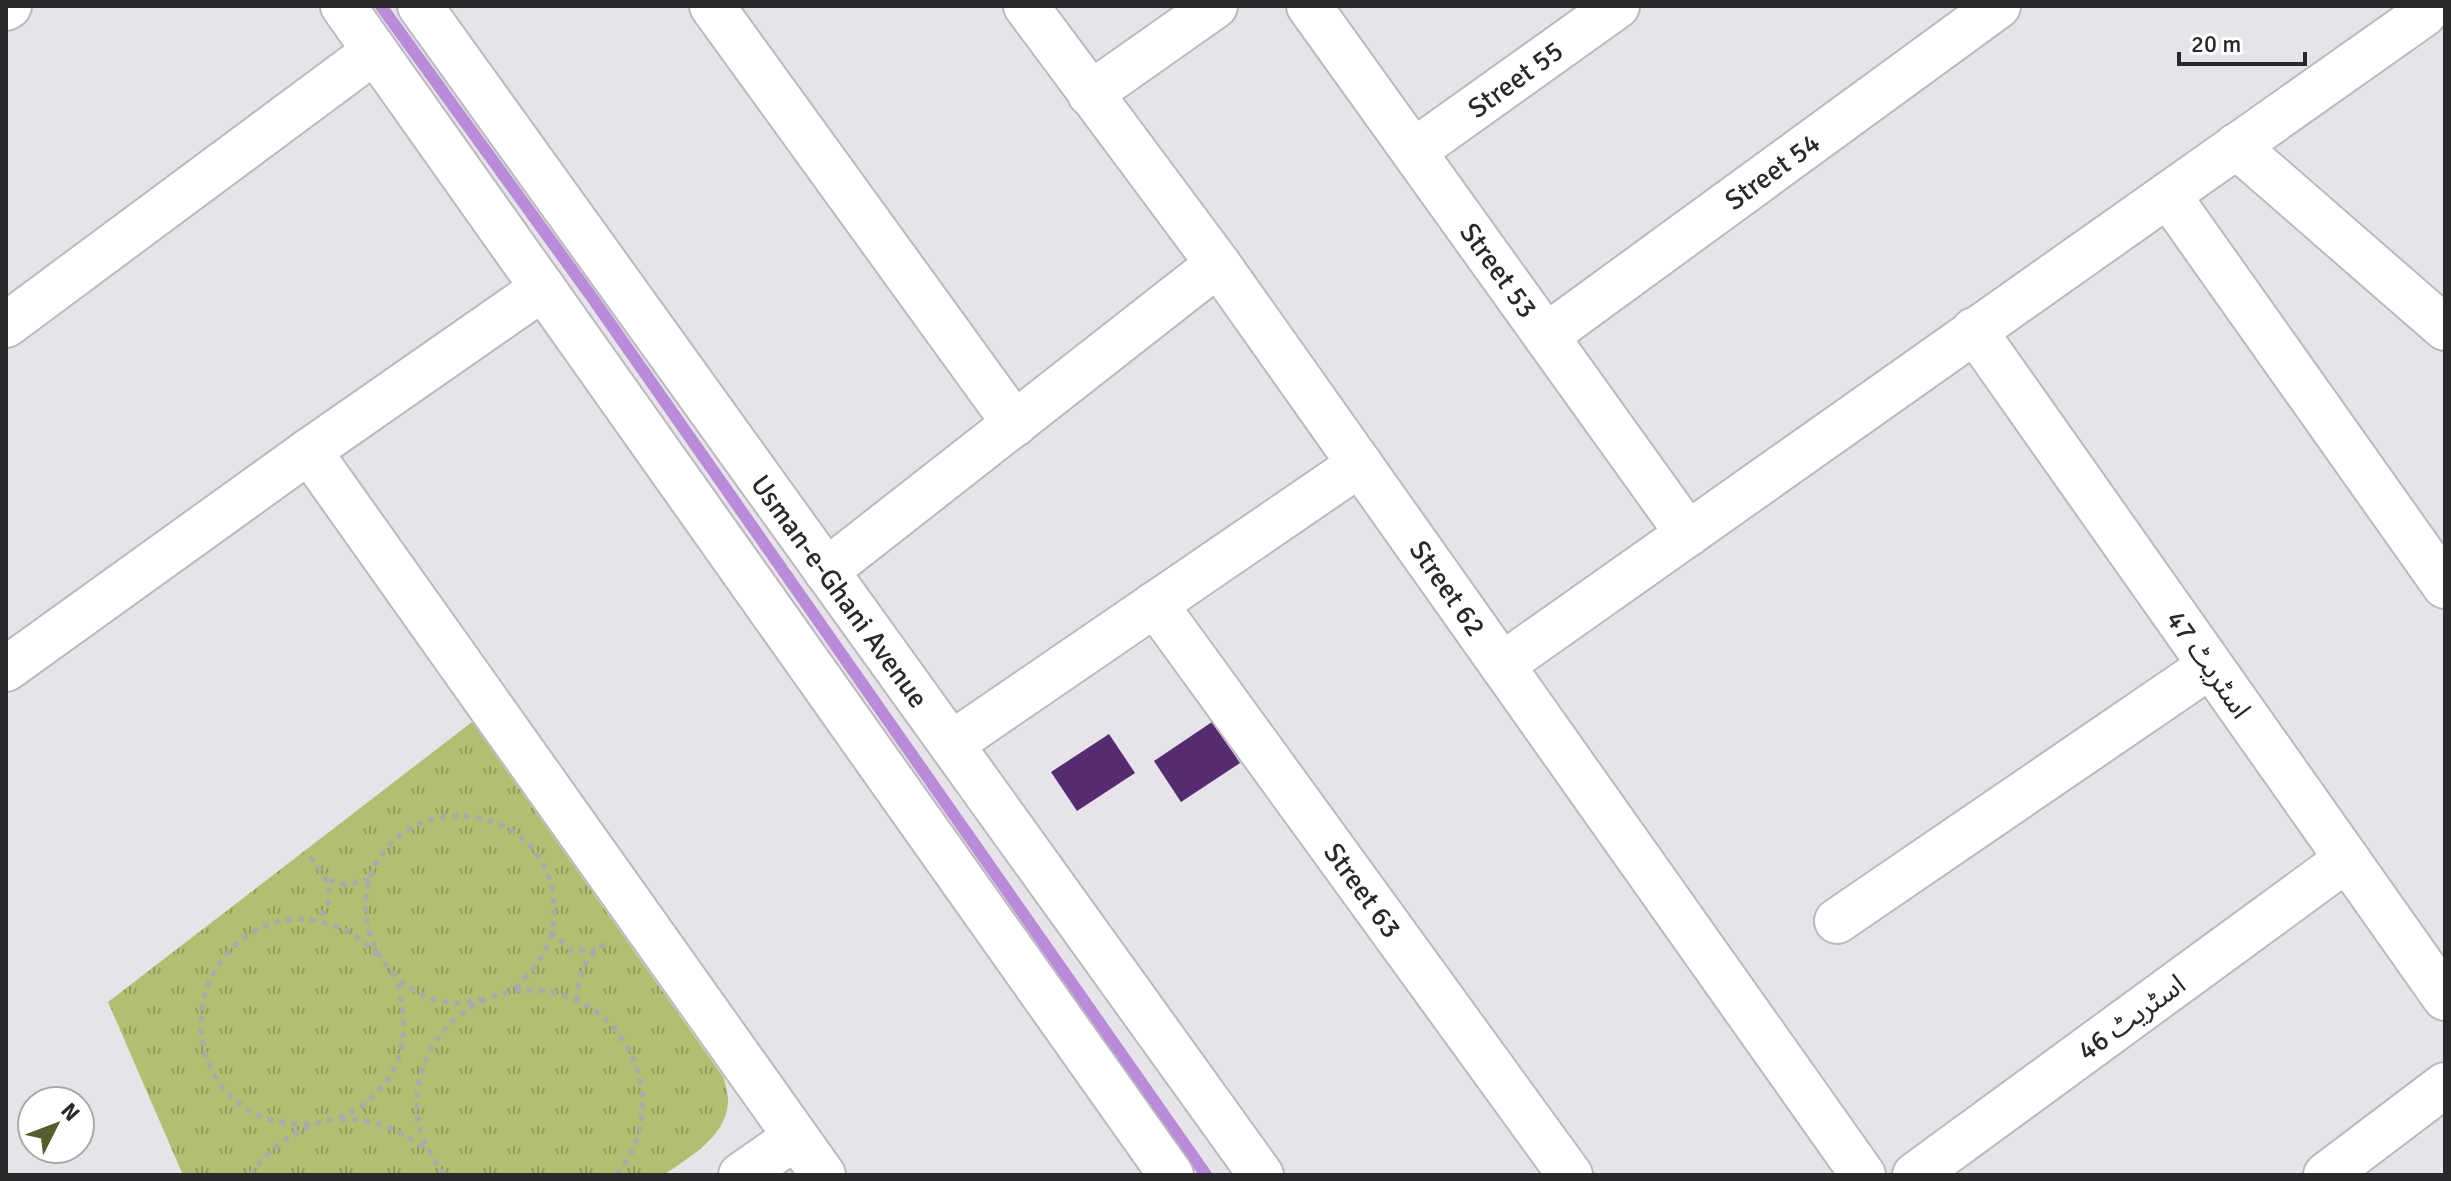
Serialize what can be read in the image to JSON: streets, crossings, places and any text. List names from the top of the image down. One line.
{"streets":{"street":["Street 55","Street 54","Street 53","Street 62","Usman-e-Ghani Avenue","اسٹریٹ 47","Street 63","اسٹریٹ 46"]},"crossings":[["Street 55","Street 53"],["Street 54","Street 53"],["اسٹریٹ 47","اسٹریٹ 46"]],"scale_bar":"20 m","north":"top right"}
